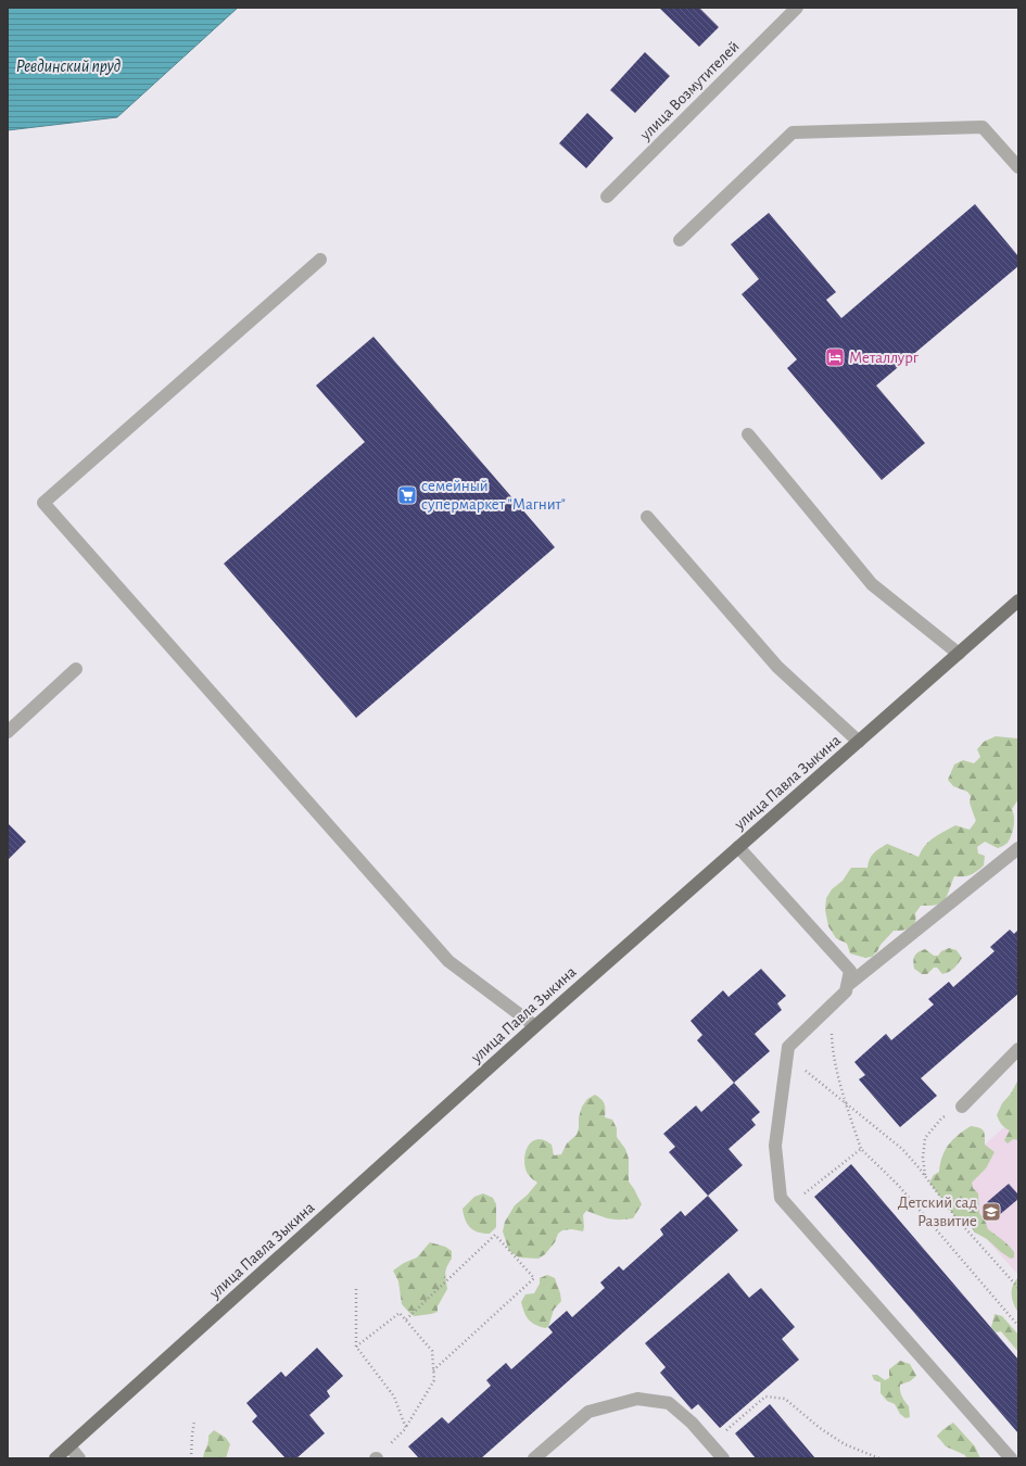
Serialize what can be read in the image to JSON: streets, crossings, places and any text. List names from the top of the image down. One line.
{"streets":{"main road":["улица Павла Зыкина"],"street":["улица Возмутителей"]},"water":["Ревдинский пруд"],"places":{"hotel":["Металлург"],"supermarket":["семейный супермаркет \"Магнит\""],"school or university":["Детский сад Развитие"]}}
